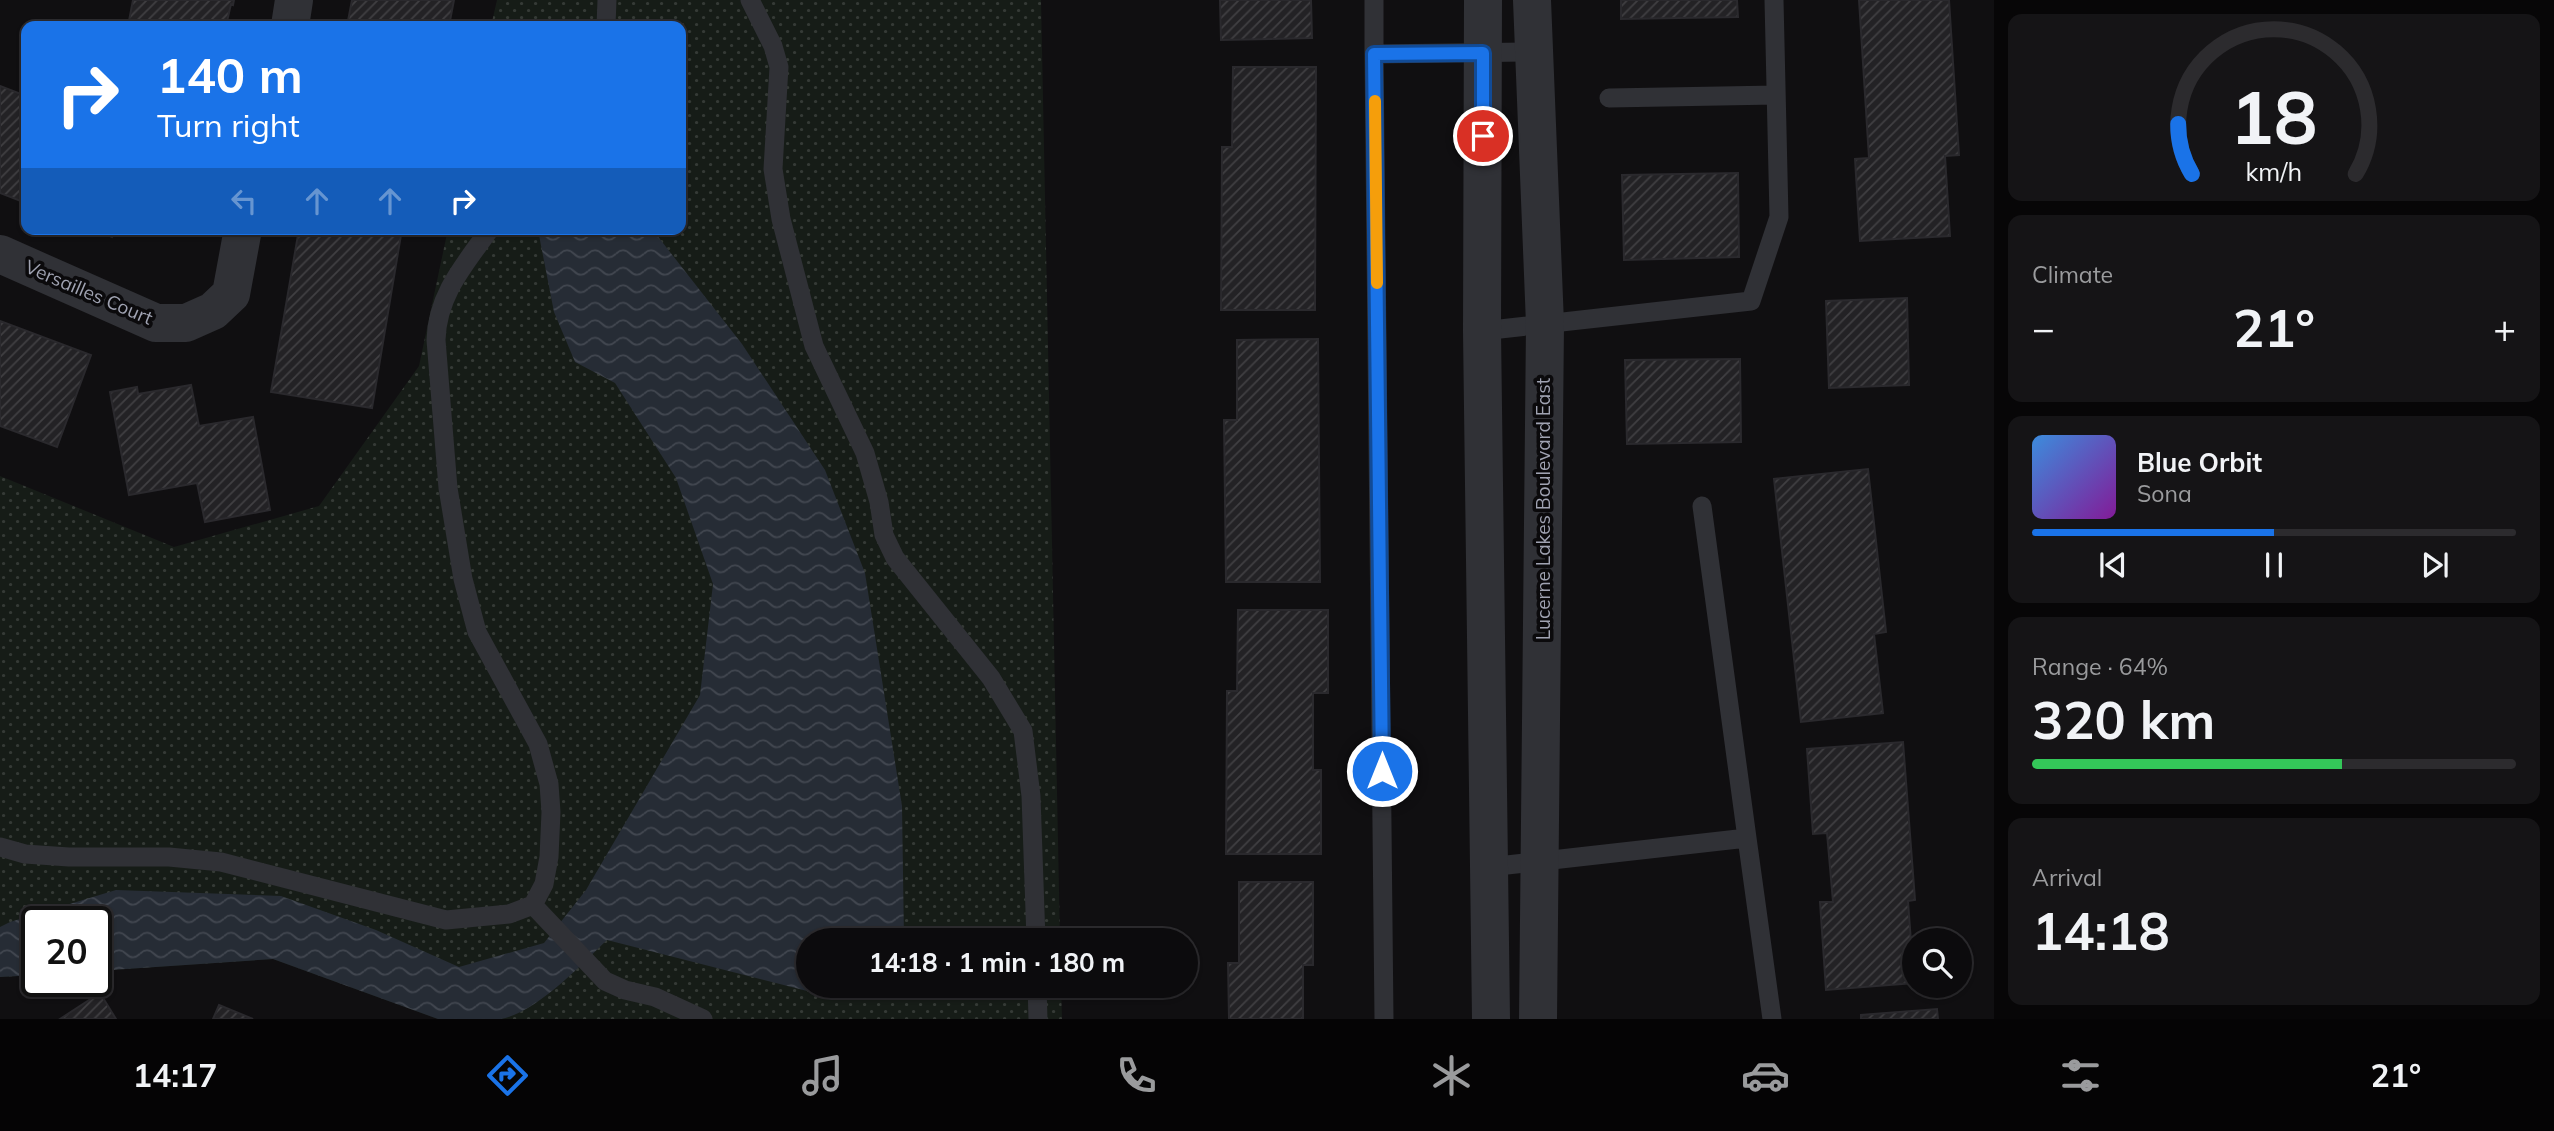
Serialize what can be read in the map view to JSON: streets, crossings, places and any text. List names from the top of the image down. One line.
{"streets":{"street":["Versailles Court","Lucerne Lakes Boulevard East"]},"page":{"turn":["140 m","Turn right"],"tile":["Climate",["Range · 64%","320 km"],["Arrival","14:18"]],"heat":["−","21°","+"],"song":["Blue Orbit","Sona"],"limit":"20","trip":"14:18 · 1 min · 180 m","tabs":["14:17","21°"],"gauge":["18","km/h"]}}
